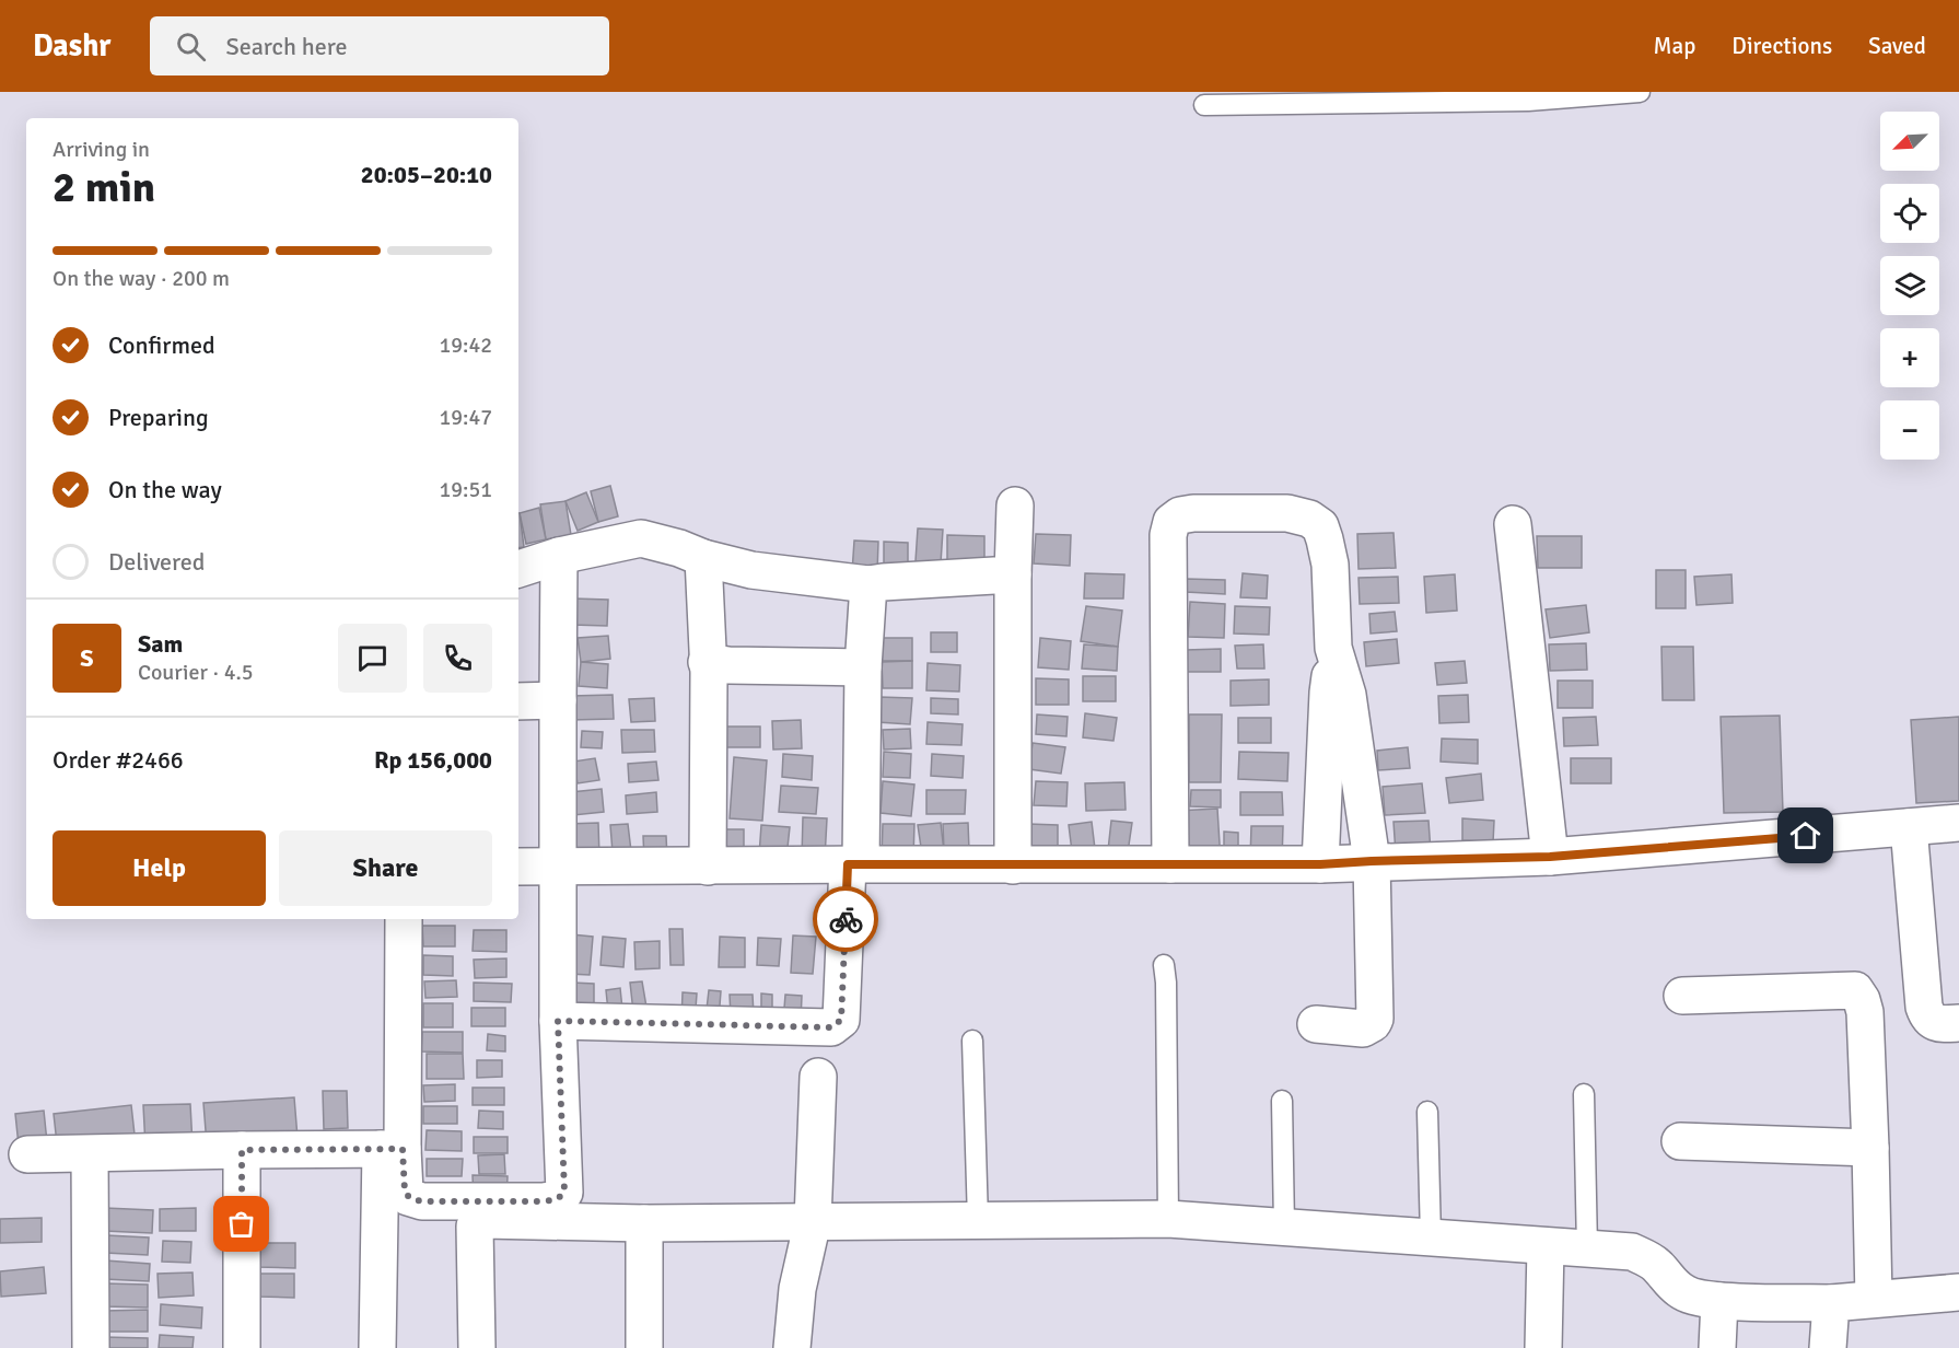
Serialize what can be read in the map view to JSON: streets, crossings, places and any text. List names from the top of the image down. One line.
{"north":"bottom left","page":{"header":"Dashr","search":"Search here","nav":["Map","Directions","Saved"],"map_buttons":["+","−"],"heading":["2 min","Arriving in","20:05–20:10"],"panel":["Sam","Courier · 4.5","Order #2466","Rp 156,000"],"bar":"On the way · 200 m","list":[["Confirmed","19:42"],["Preparing","19:47"],["On the way","19:51"],"Delivered"],"round":"S","buttons":["Help","Share"]}}
